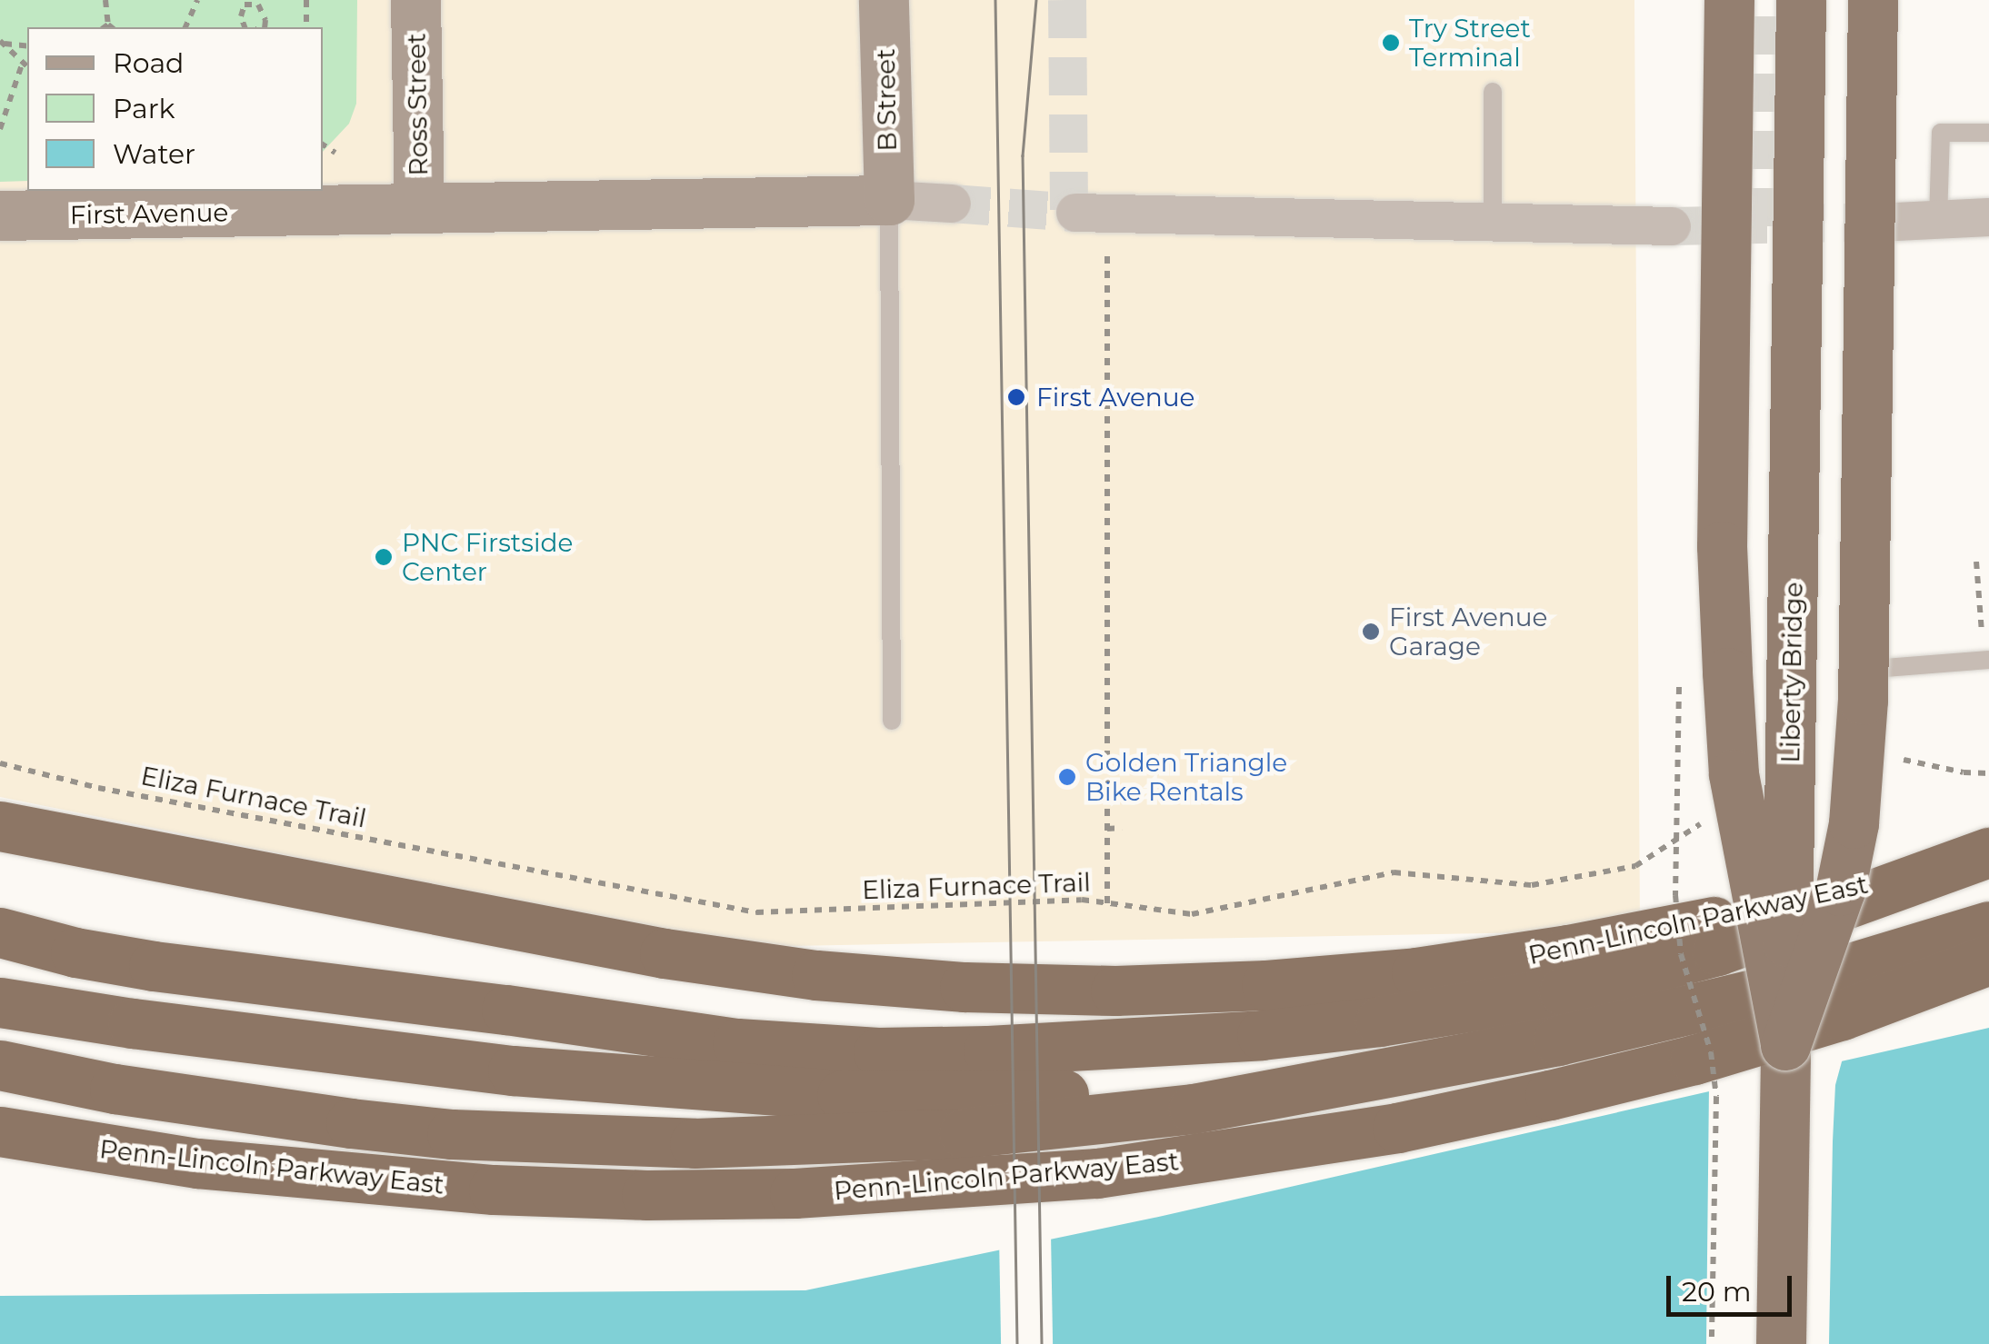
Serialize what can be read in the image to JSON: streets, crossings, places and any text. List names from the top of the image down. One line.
{"streets":{"highway":["Liberty Bridge","Penn-Lincoln Parkway East"],"main road":["B Street","Ross Street","First Avenue"],"path":["Eliza Furnace Trail"]},"crossings":[["B Street","First Avenue"],["Ross Street","First Avenue"]],"places":["Try Street Terminal","First Avenue","PNC Firstside Center","First Avenue Garage","Golden Triangle Bike Rentals"],"legend":["Road","Park","Water"],"scale_bar":"20 m"}
